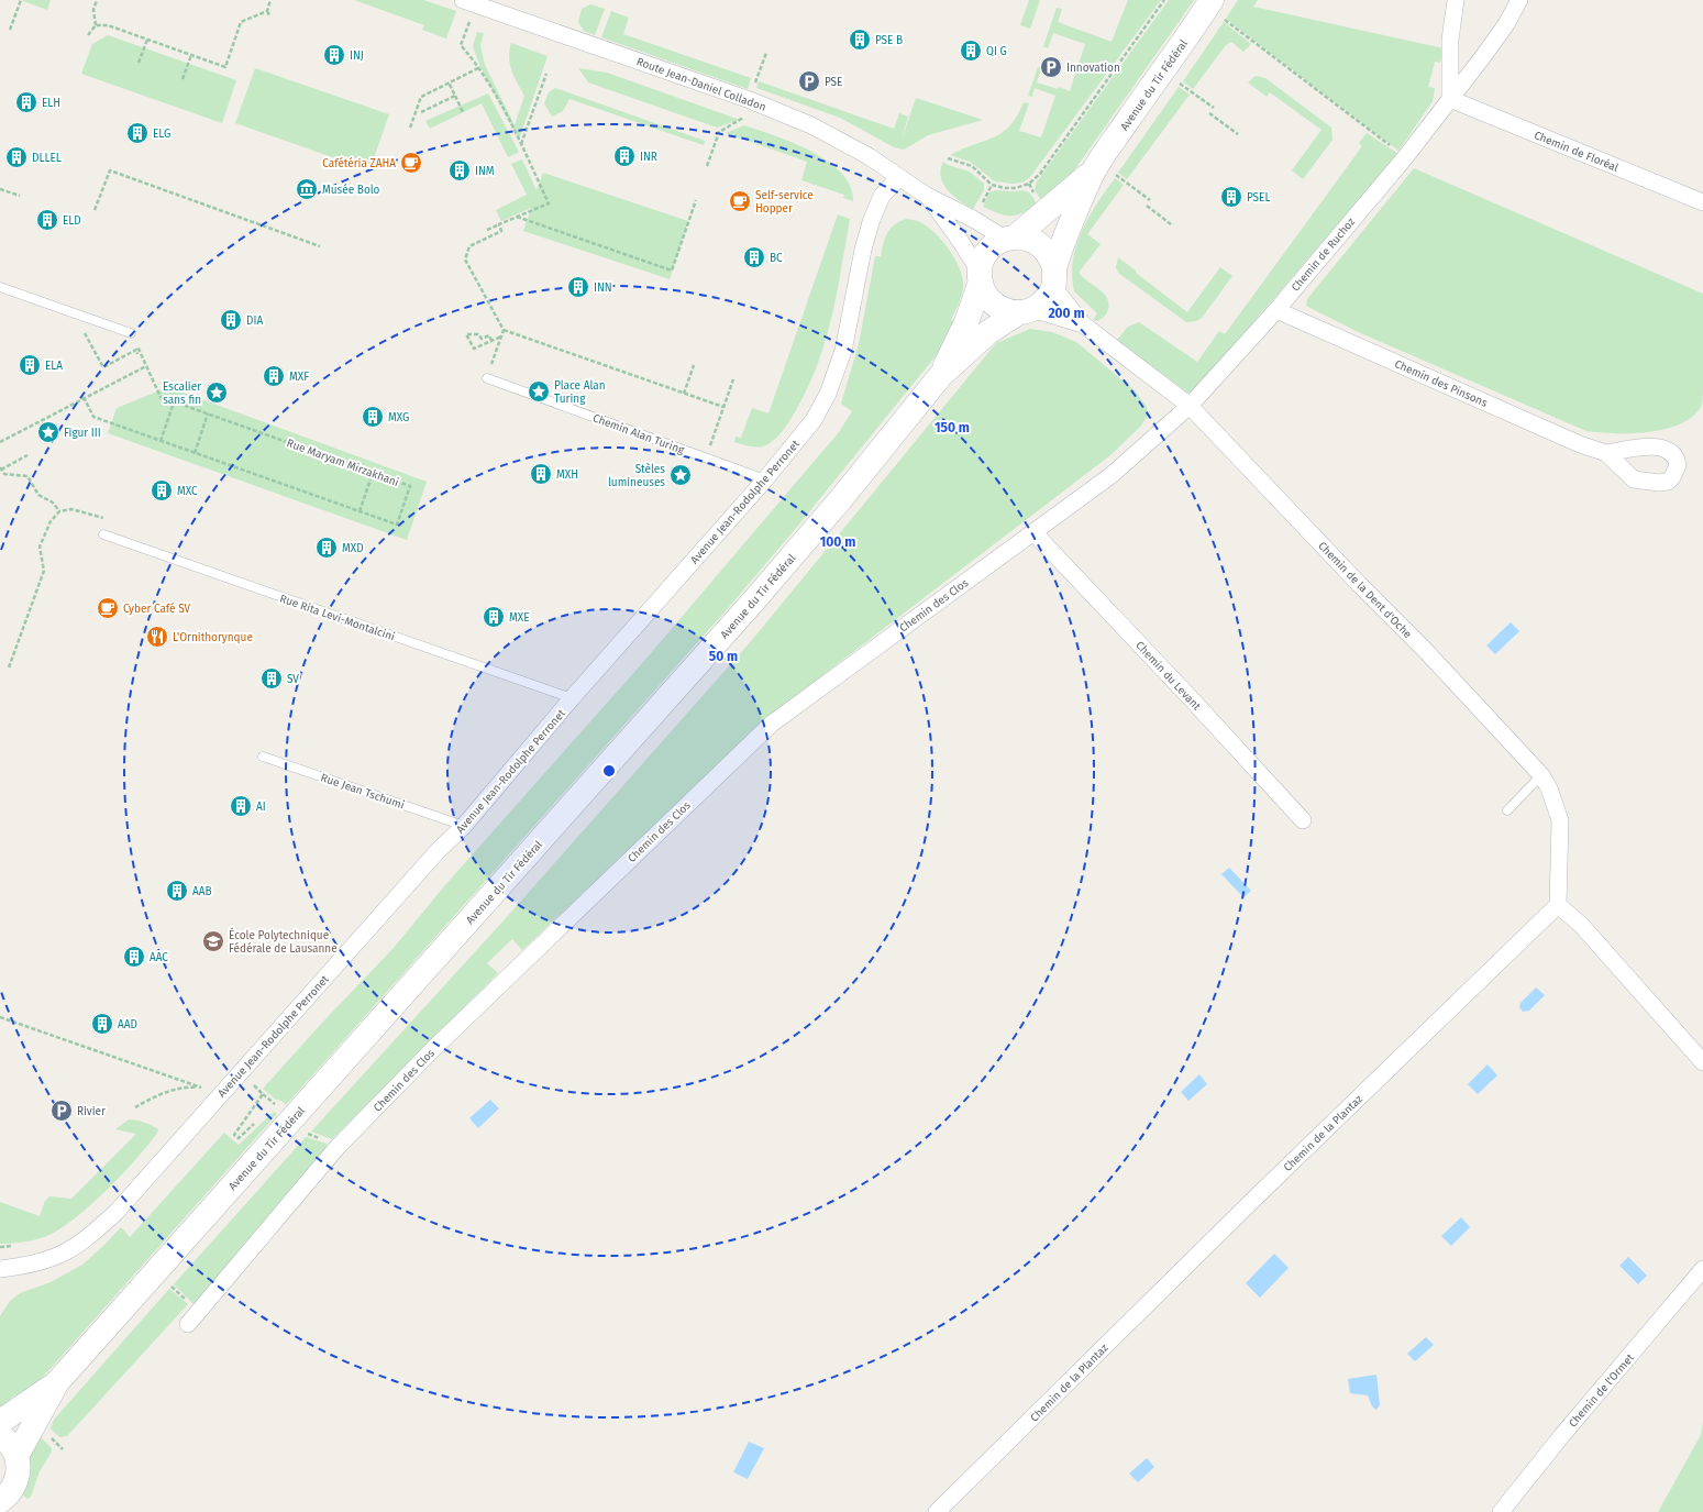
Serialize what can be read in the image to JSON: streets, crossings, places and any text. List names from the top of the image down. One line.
{"streets":{"main road":["Avenue du Tir Fédéral"],"street":["Route Jean-Daniel Colladon","Chemin de Floréal","Chemin de Ruchoz","Chemin des Pinsons","Avenue Jean-Rodolphe Perronet","Chemin de la Dent d'Oche","Chemin des Clos","Chemin du Levant","Chemin de la Plantaz","Chemin de l'Ormet"],"lane":["Chemin Alan Turing","Rue Rita Levi-Montalcini","Rue Jean Tschumi"],"path":["Rue Maryam Mirzakhani"]},"crossings":[["Route Jean-Daniel Colladon","Avenue du Tir Fédéral"],["Route Jean-Daniel Colladon","Avenue Jean-Rodolphe Perronet"],["Route Jean-Daniel Colladon","Chemin de la Dent d'Oche"],["Avenue du Tir Fédéral","Chemin de la Dent d'Oche"],["Chemin de Floréal","Chemin de Ruchoz"],["Chemin de Ruchoz","Chemin des Pinsons"],["Chemin de Ruchoz","Chemin de la Dent d'Oche"],["Chemin de Ruchoz","Chemin des Clos"],["Chemin Alan Turing","Avenue Jean-Rodolphe Perronet"],["Avenue Jean-Rodolphe Perronet","Rue Rita Levi-Montalcini"],["Avenue Jean-Rodolphe Perronet","Rue Jean Tschumi"],["Chemin de la Dent d'Oche","Chemin des Clos"],["Chemin de la Dent d'Oche","Chemin de la Plantaz"],["Chemin des Clos","Chemin du Levant"]],"places":{"building":["PSE B","QI G","INJ","ELH","ELG","INR","DLLEL","INM","PSEL","ELD","BC","INN","DIA","ELA","MXF","MXG","MXH","MXC","MXD","MXE","SV","AI","AAB","AAC","AAD"],"parking":["Innovation","PSE","Rivier"],"cafe":["Cafétéria ZAHA","Self-service Hopper","Cyber Café SV"],"museum":["Musée Bolo"],"place":["Place Alan Turing","Escalier sans fin","Figur III","Stèles lumineuses"],"restaurant":["L'Ornithorynque"],"school or university":["École Polytechnique Fédérale de Lausanne"]},"rings":["200 m","150 m","100 m","50 m"]}
